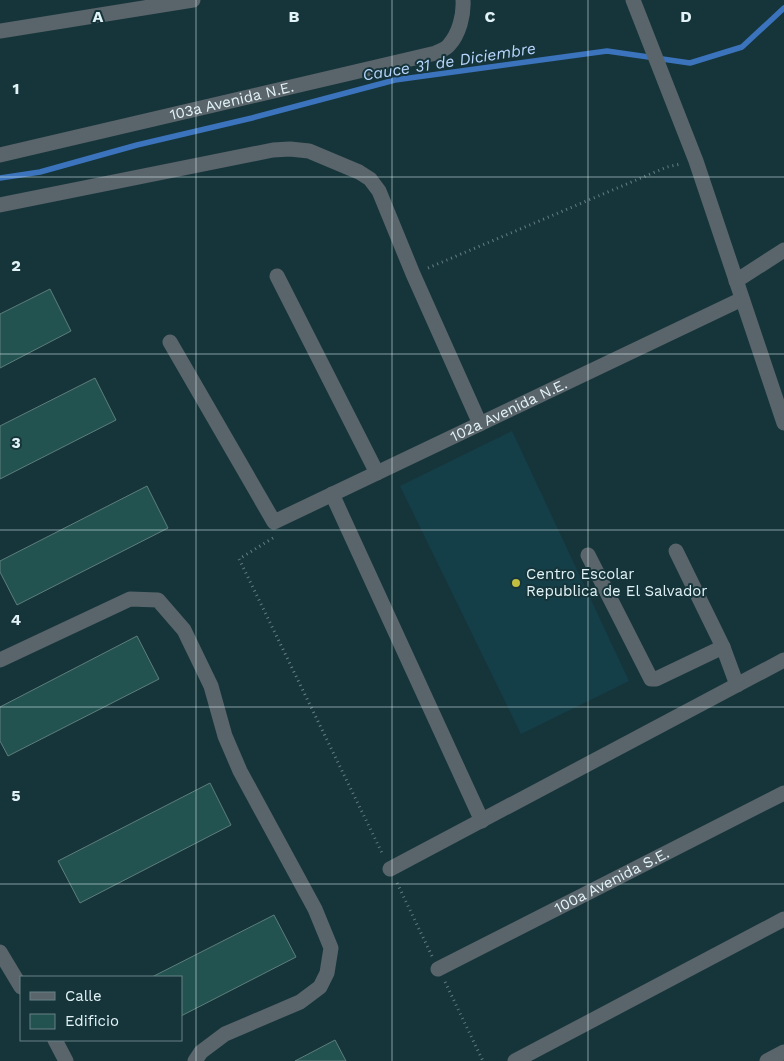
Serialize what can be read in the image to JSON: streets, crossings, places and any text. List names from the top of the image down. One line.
{"streets":{"street":["103a Avenida N.E.","102a Avenida N.E.","100a Avenida S.E."]},"water":["Cauce 31 de Diciembre"],"places":["Centro Escolar Republica de El Salvador"],"legend":["Calle","Edificio"],"grid":{"columns":["A","B","C","D"],"rows":["1","2","3","4","5"]}}
